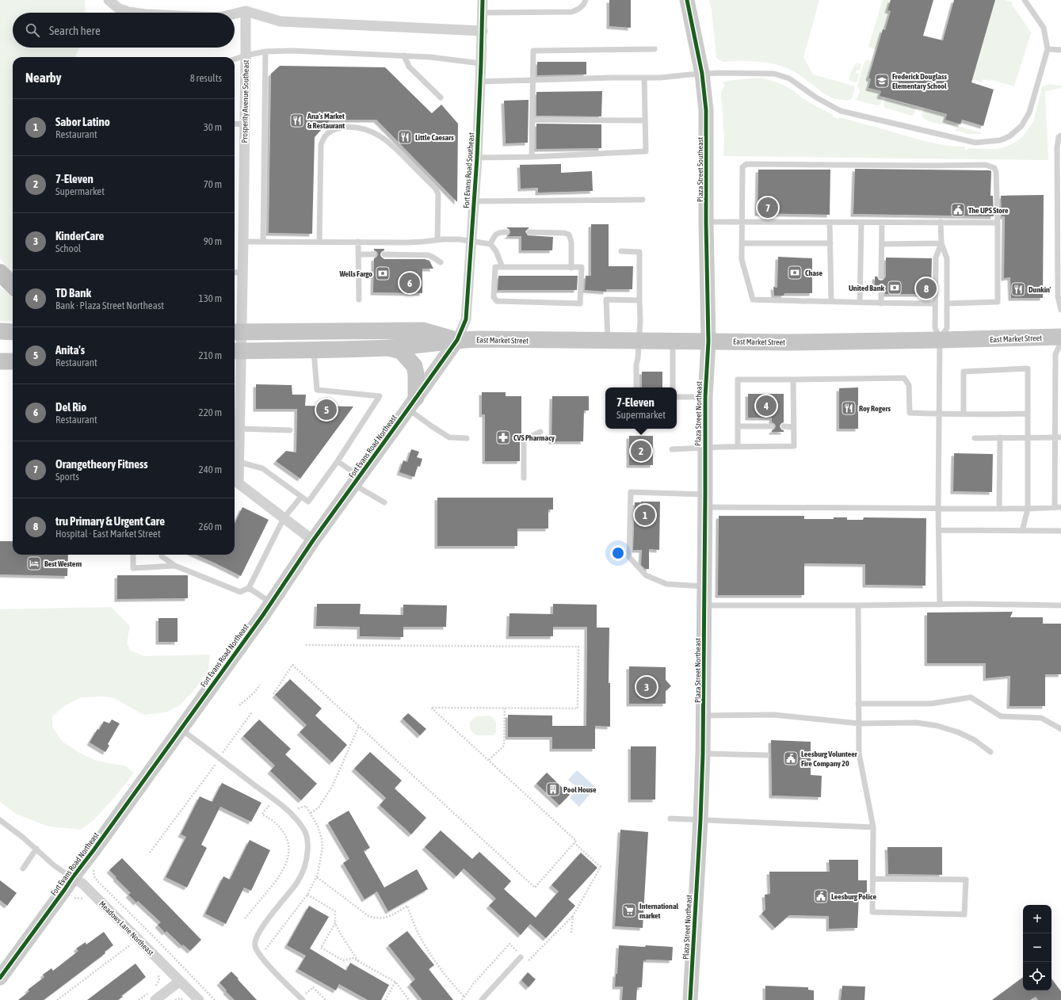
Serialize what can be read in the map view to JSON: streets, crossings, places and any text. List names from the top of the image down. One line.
{"streets":{"main road":["Plaza Street Southeast","East Market Street","Plaza Street Northeast","Fort Evans Road Northeast"],"street":["Prosperity Avenue Southeast","Fort Evans Road Southeast","Meadows Lane Northeast"]},"crossings":[["Prosperity Avenue Southeast","East Market Street"],["Plaza Street Southeast","East Market Street"],["Plaza Street Southeast","Plaza Street Northeast"],["Fort Evans Road Southeast","East Market Street"],["Fort Evans Road Southeast","Fort Evans Road Northeast"],["East Market Street","Plaza Street Northeast"],["East Market Street","Fort Evans Road Northeast"],["Fort Evans Road Northeast","Meadows Lane Northeast"]],"places":{"school or university":["Frederick Douglass Elementary School"],"restaurant":["Ana's Market & Restaurant","Little Caesars","Dunkin'","Roy Rogers"],"public building":["The UPS Store","Leesburg Volunteer Fire Company 20","Leesburg Police"],"bank":["Chase","Wells Fargo","United Bank"],"pharmacy":["CVS Pharmacy"],"hotel":["Best Western"],"building":["Pool House"],"supermarket":["International market"]},"page":{"search":"Search here","heading":["Nearby","8 results"],"list":[{"mark":"1","name":"Sabor Latino","note":"Restaurant","value":"30 m"},{"mark":"2","name":"7-Eleven","note":"Supermarket","value":"70 m"},{"mark":"3","name":"KinderCare","note":"School","value":"90 m"},{"mark":"4","name":"TD Bank","note":"Bank · Plaza Street Northeast","value":"130 m"},{"mark":"5","name":"Anita's","note":"Restaurant","value":"210 m"},{"mark":"6","name":"Del Rio","note":"Restaurant","value":"220 m"},{"mark":"7","name":"Orangetheory Fitness","note":"Sports","value":"240 m"},{"mark":"8","name":"tru Primary & Urgent Care","note":"Hospital · East Market Street","value":"260 m"}],"pins":["7","6","8","4","5","2","1","3"],"popup":["7-Eleven","Supermarket"],"map_buttons":["+","−"]}}
